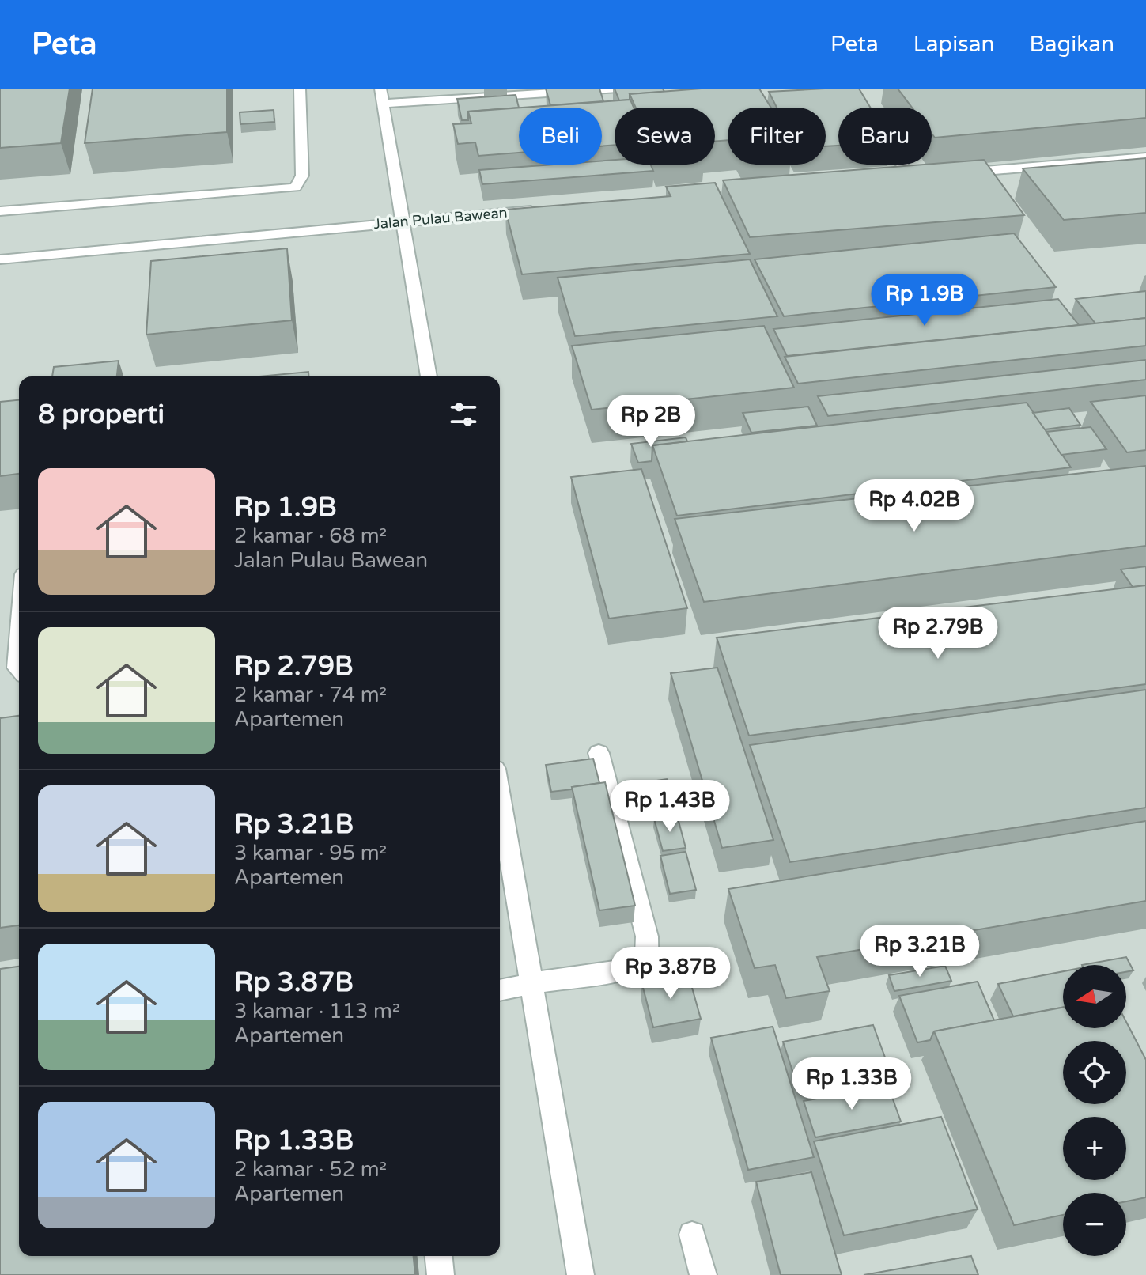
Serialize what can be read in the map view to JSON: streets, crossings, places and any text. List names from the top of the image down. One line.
{"streets":{"street":["Jalan Pulau Bawean"]},"north":"left","page":{"header":"Peta","nav":["Peta","Lapisan","Bagikan"],"chip":["Beli","Sewa","Filter","Baru"],"price":["Rp 1.9B","Rp 2B","Rp 4.02B","Rp 2.79B","Rp 1.43B","Rp 3.21B","Rp 3.87B","Rp 1.33B"],"heading":"8 properti","list":[{"name":"Rp 1.9B","note":"2 kamar · 68 m² · Jalan Pulau Bawean"},{"name":"Rp 2.79B","note":"2 kamar · 74 m² · Apartemen"},{"name":"Rp 3.21B","note":"3 kamar · 95 m² · Apartemen"},{"name":"Rp 3.87B","note":"3 kamar · 113 m² · Apartemen"},{"name":"Rp 1.33B","note":"2 kamar · 52 m² · Apartemen"}],"map_buttons":["+","−"]}}
